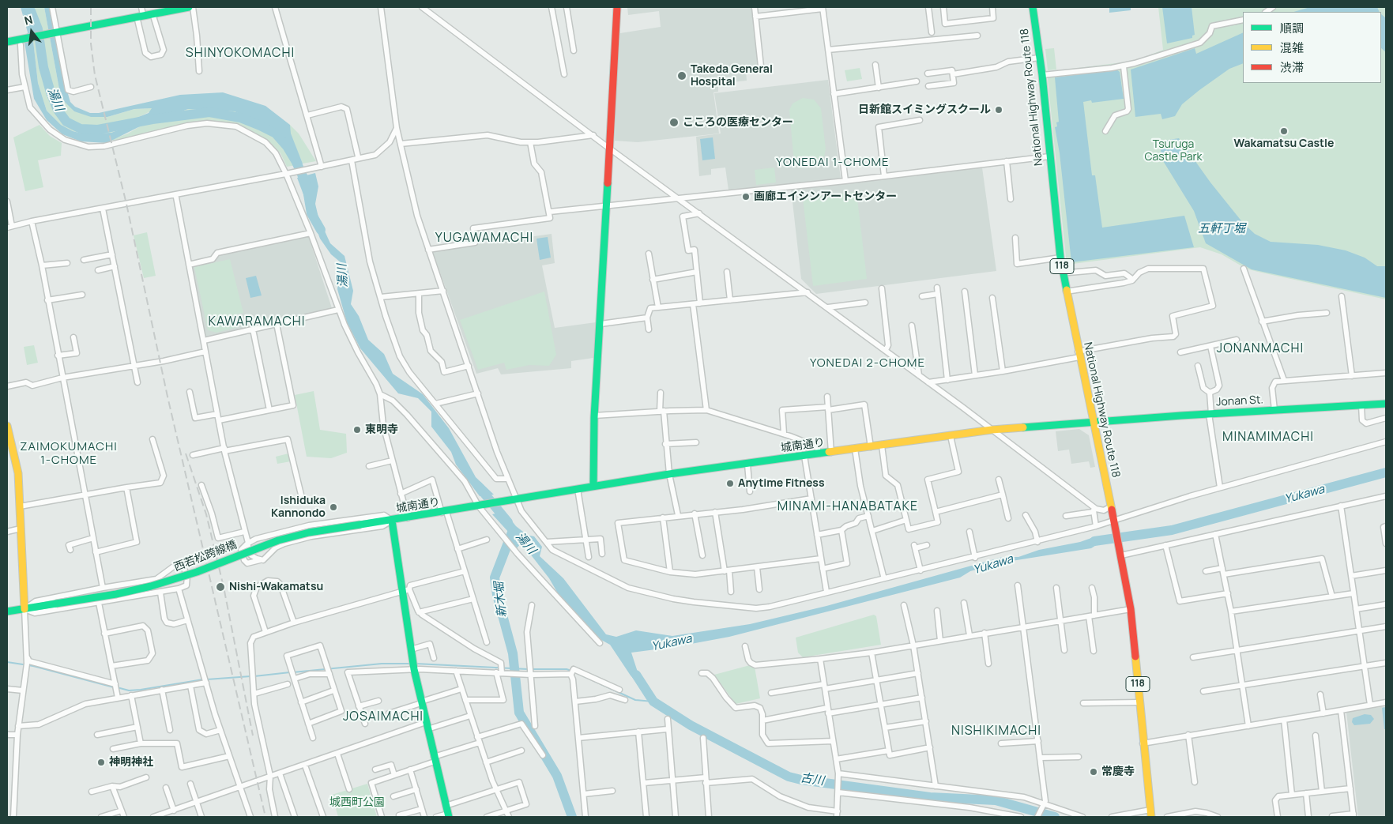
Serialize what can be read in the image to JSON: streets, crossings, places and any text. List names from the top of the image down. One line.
{"streets":{"main road":["National Highway Route 118","118","Jonan St.","城南通り","西若松跨線橋"]},"crossings":[["National Highway Route 118","Jonan St."],["National Highway Route 118","城南通り"],["Jonan St.","城南通り"],["城南通り","西若松跨線橋"]],"districts":["SHINYOKOMACHI","YONEDAI 1-CHOME","YUGAWAMACHI","KAWARAMACHI","JONANMACHI","YONEDAI 2-CHOME","MINAMIMACHI","ZAIMOKUMACHI 1-CHOME","MINAMI-HANABATAKE","JOSAIMACHI","NISHIKIMACHI"],"water":["湯川","五軒丁堀","Yukawa","新木堀","古川"],"parks":["Tsuruga Castle Park","城西町公園"],"places":["Takeda General Hospital","日新館スイミングスクール","こころの医療センター","Wakamatsu Castle","画廊エイシンアートセンター","東明寺","Anytime Fitness","Ishiduka Kannondo","Nishi-Wakamatsu","神明神社","常慶寺"],"legend":["順調","混雑","渋滞"],"north":"top"}
